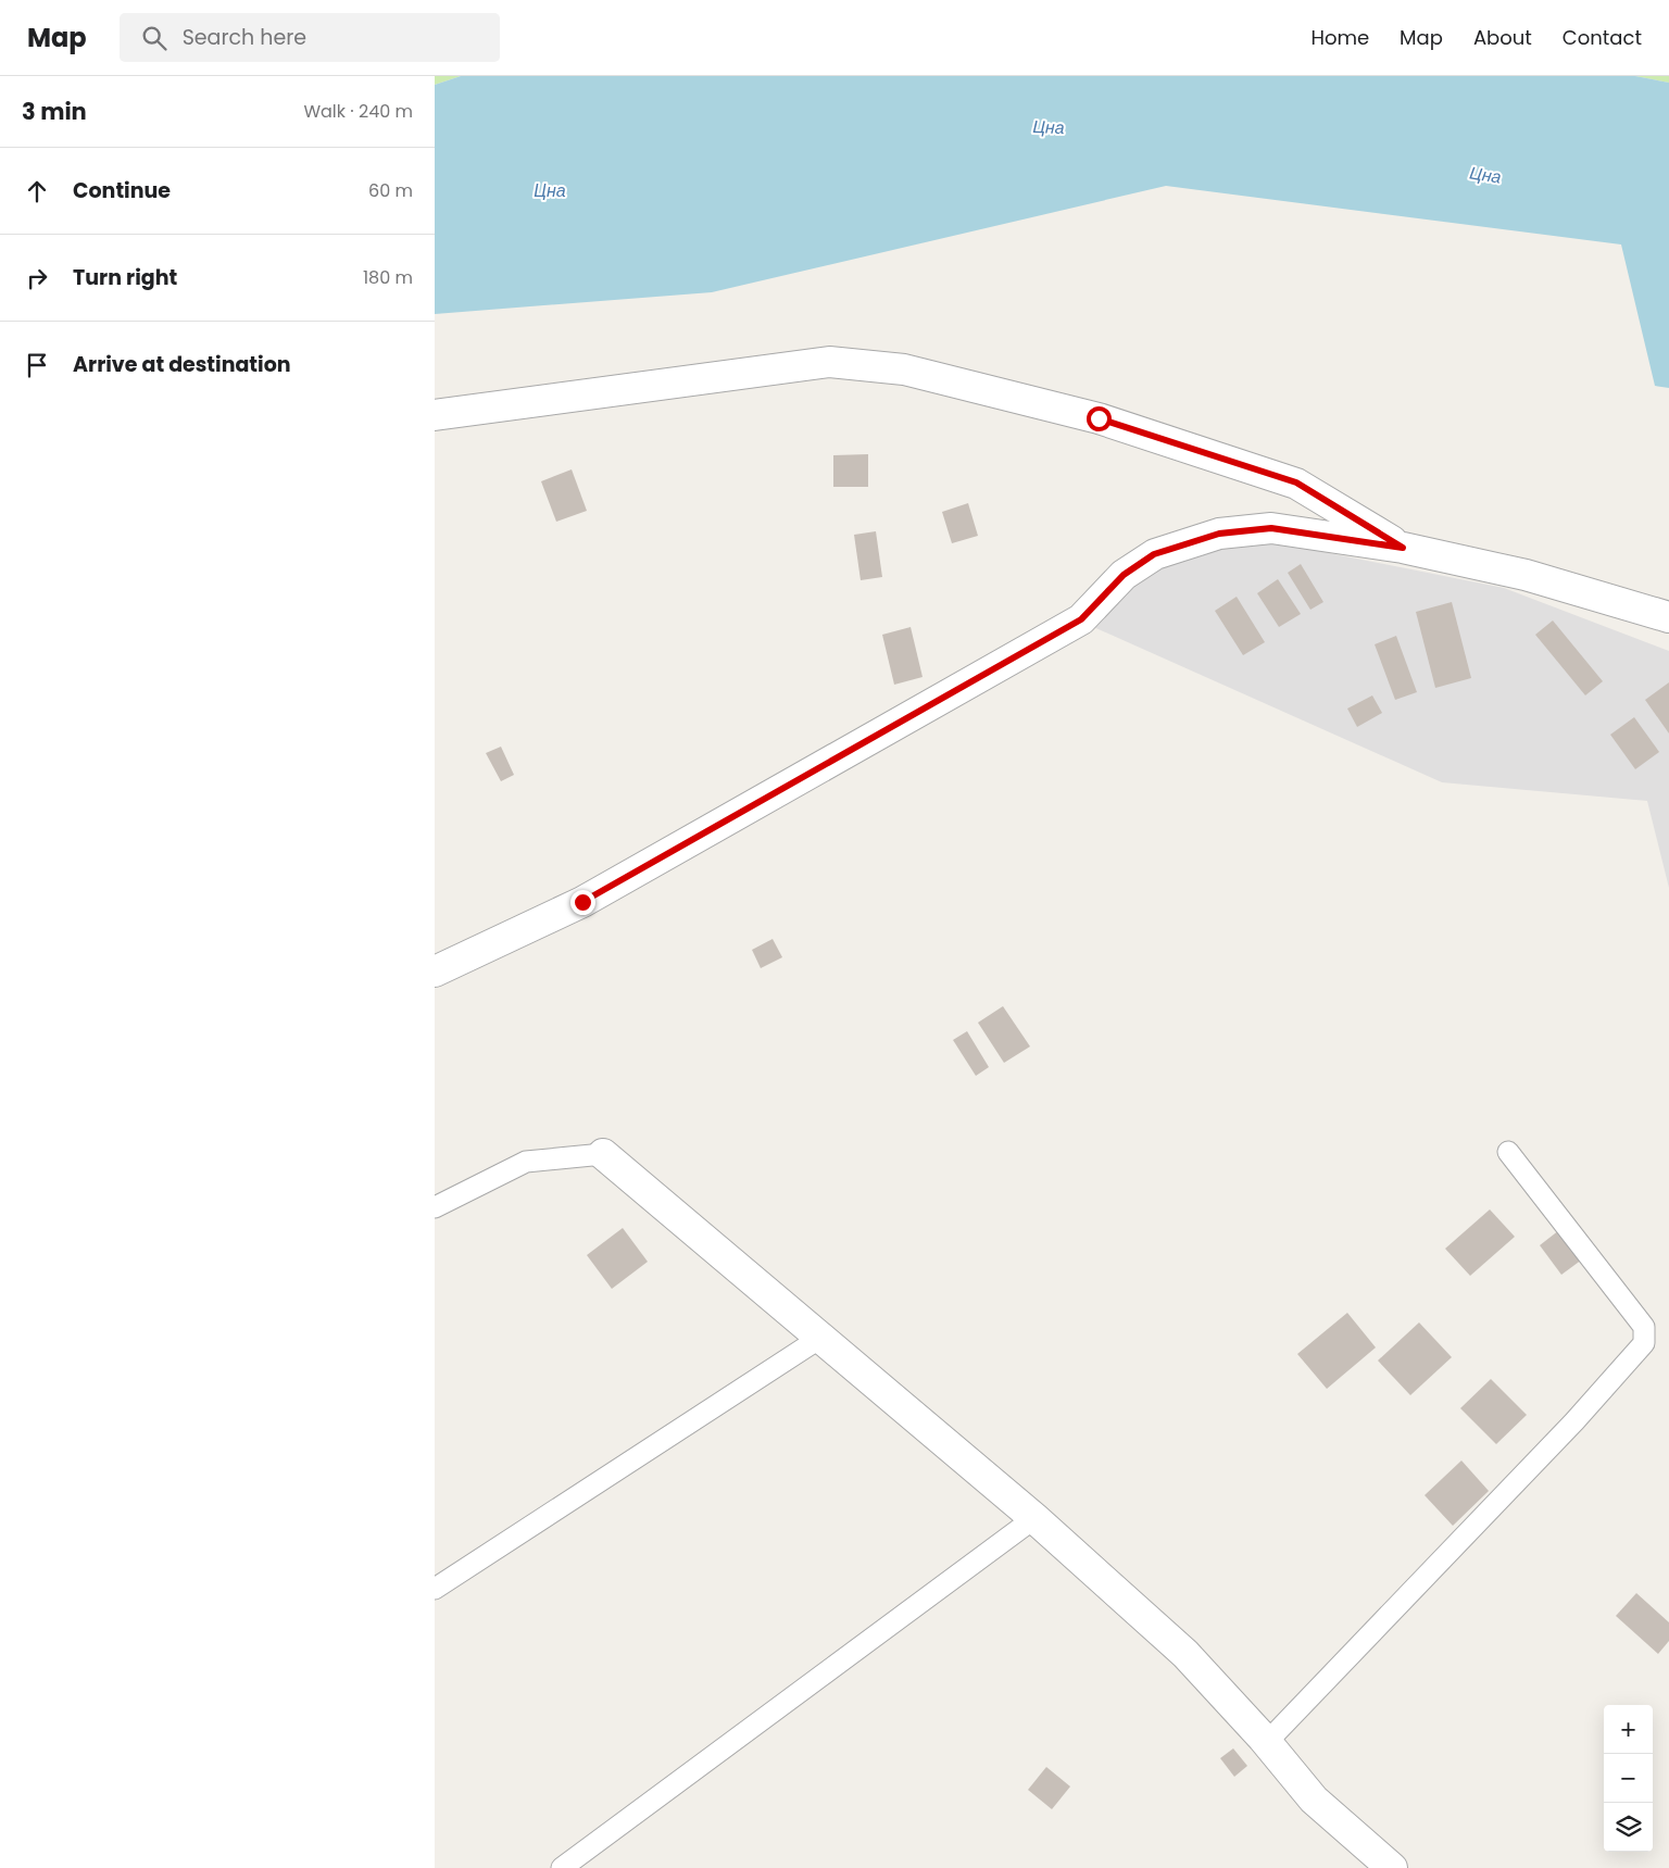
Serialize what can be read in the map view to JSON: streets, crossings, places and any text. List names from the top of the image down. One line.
{"water":["Цна"],"page":{"header":"Map","search":"Search here","nav":["Home","Map","About","Contact"],"heading":["3 min","Walk · 240 m"],"list":[["Continue","60 m"],["Turn right","180 m"],"Arrive at destination"],"map_buttons":["+","−"]}}
